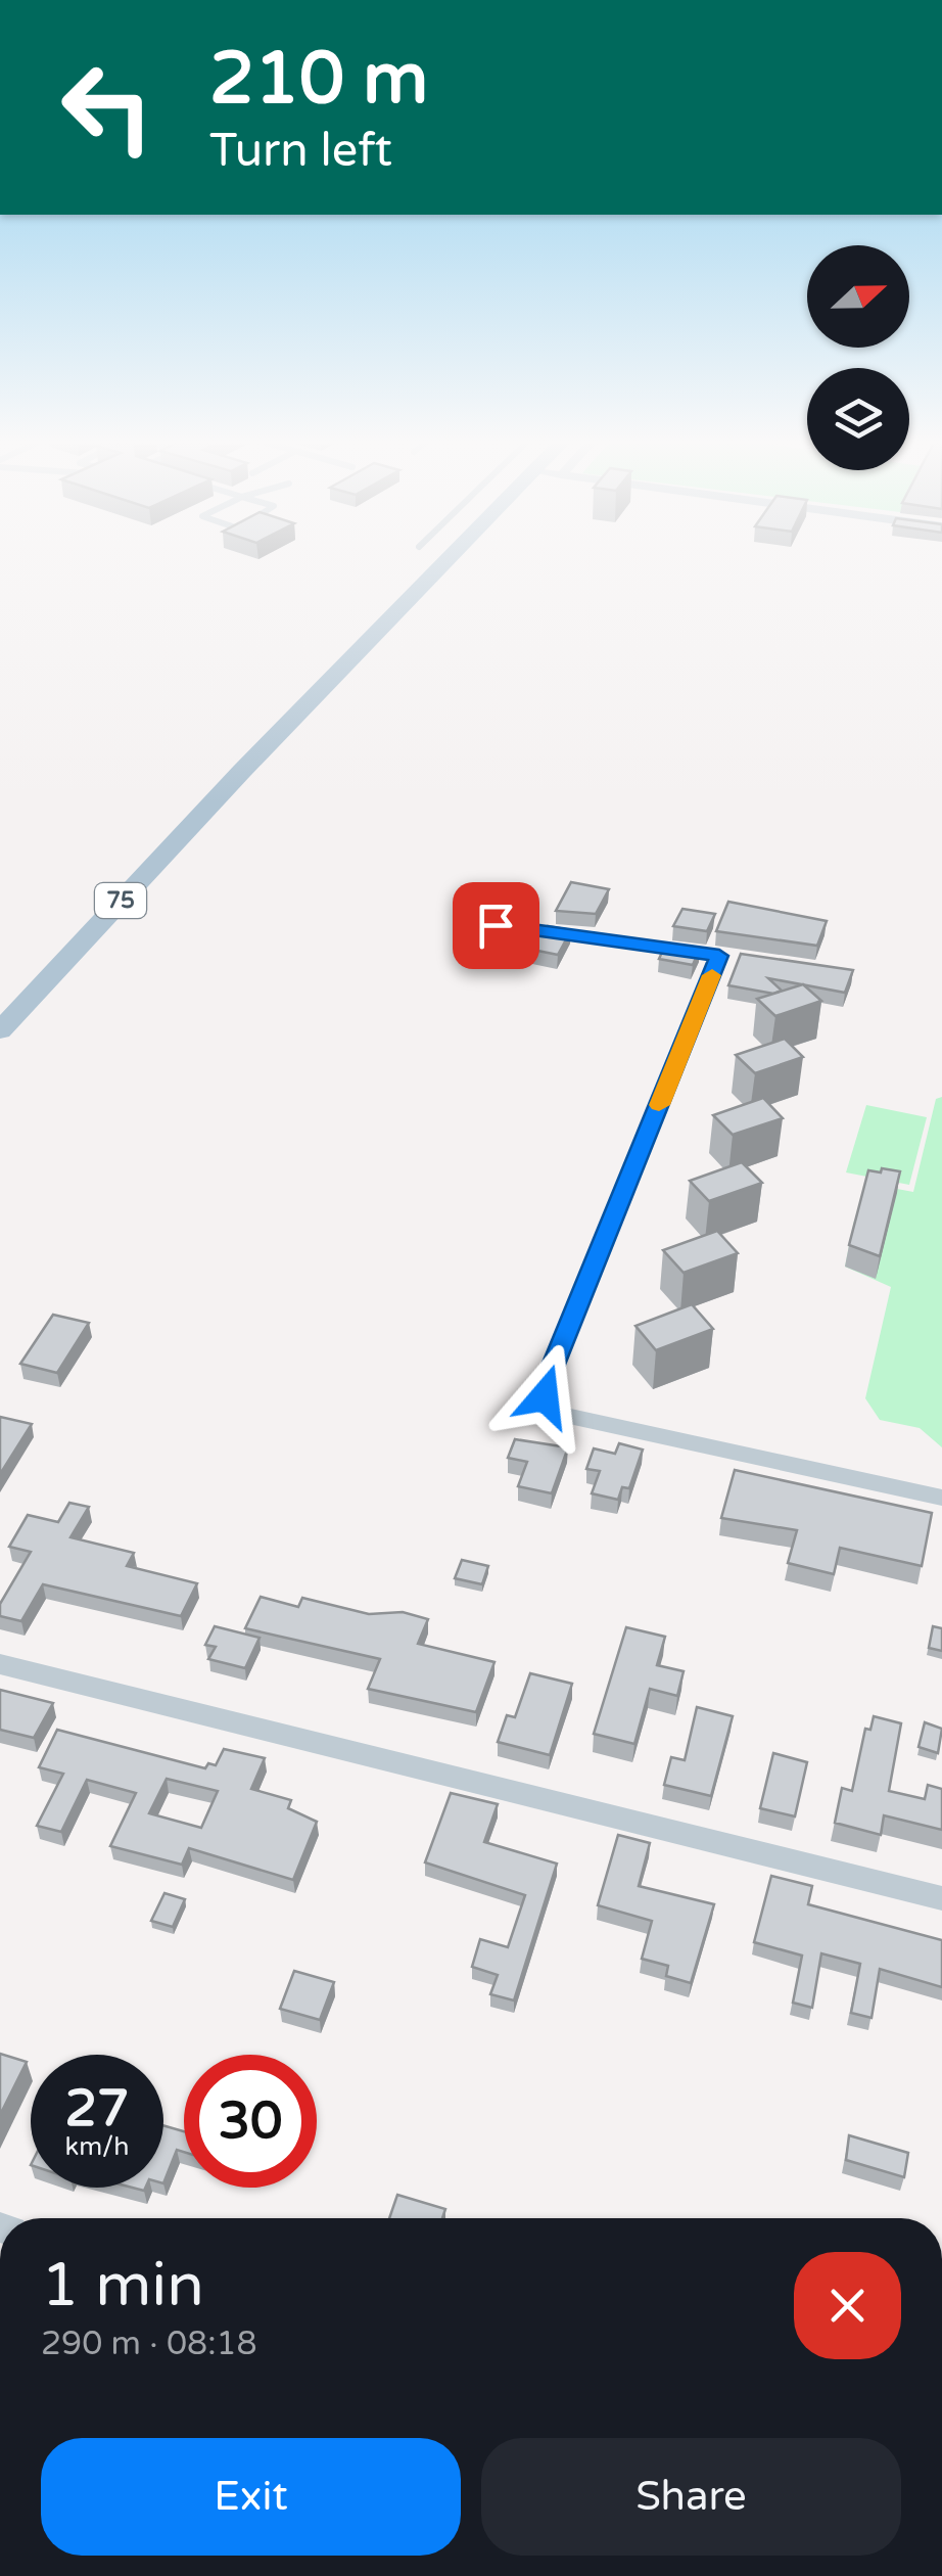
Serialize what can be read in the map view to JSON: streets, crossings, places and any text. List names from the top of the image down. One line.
{"streets":{"main road":["75"]},"north":"right","page":{"turn":["210 m","Turn left"],"speed":"27 km/h","limit":"30","heading":["1 min","290 m · 08:18"],"buttons":["Exit","Share"]}}
